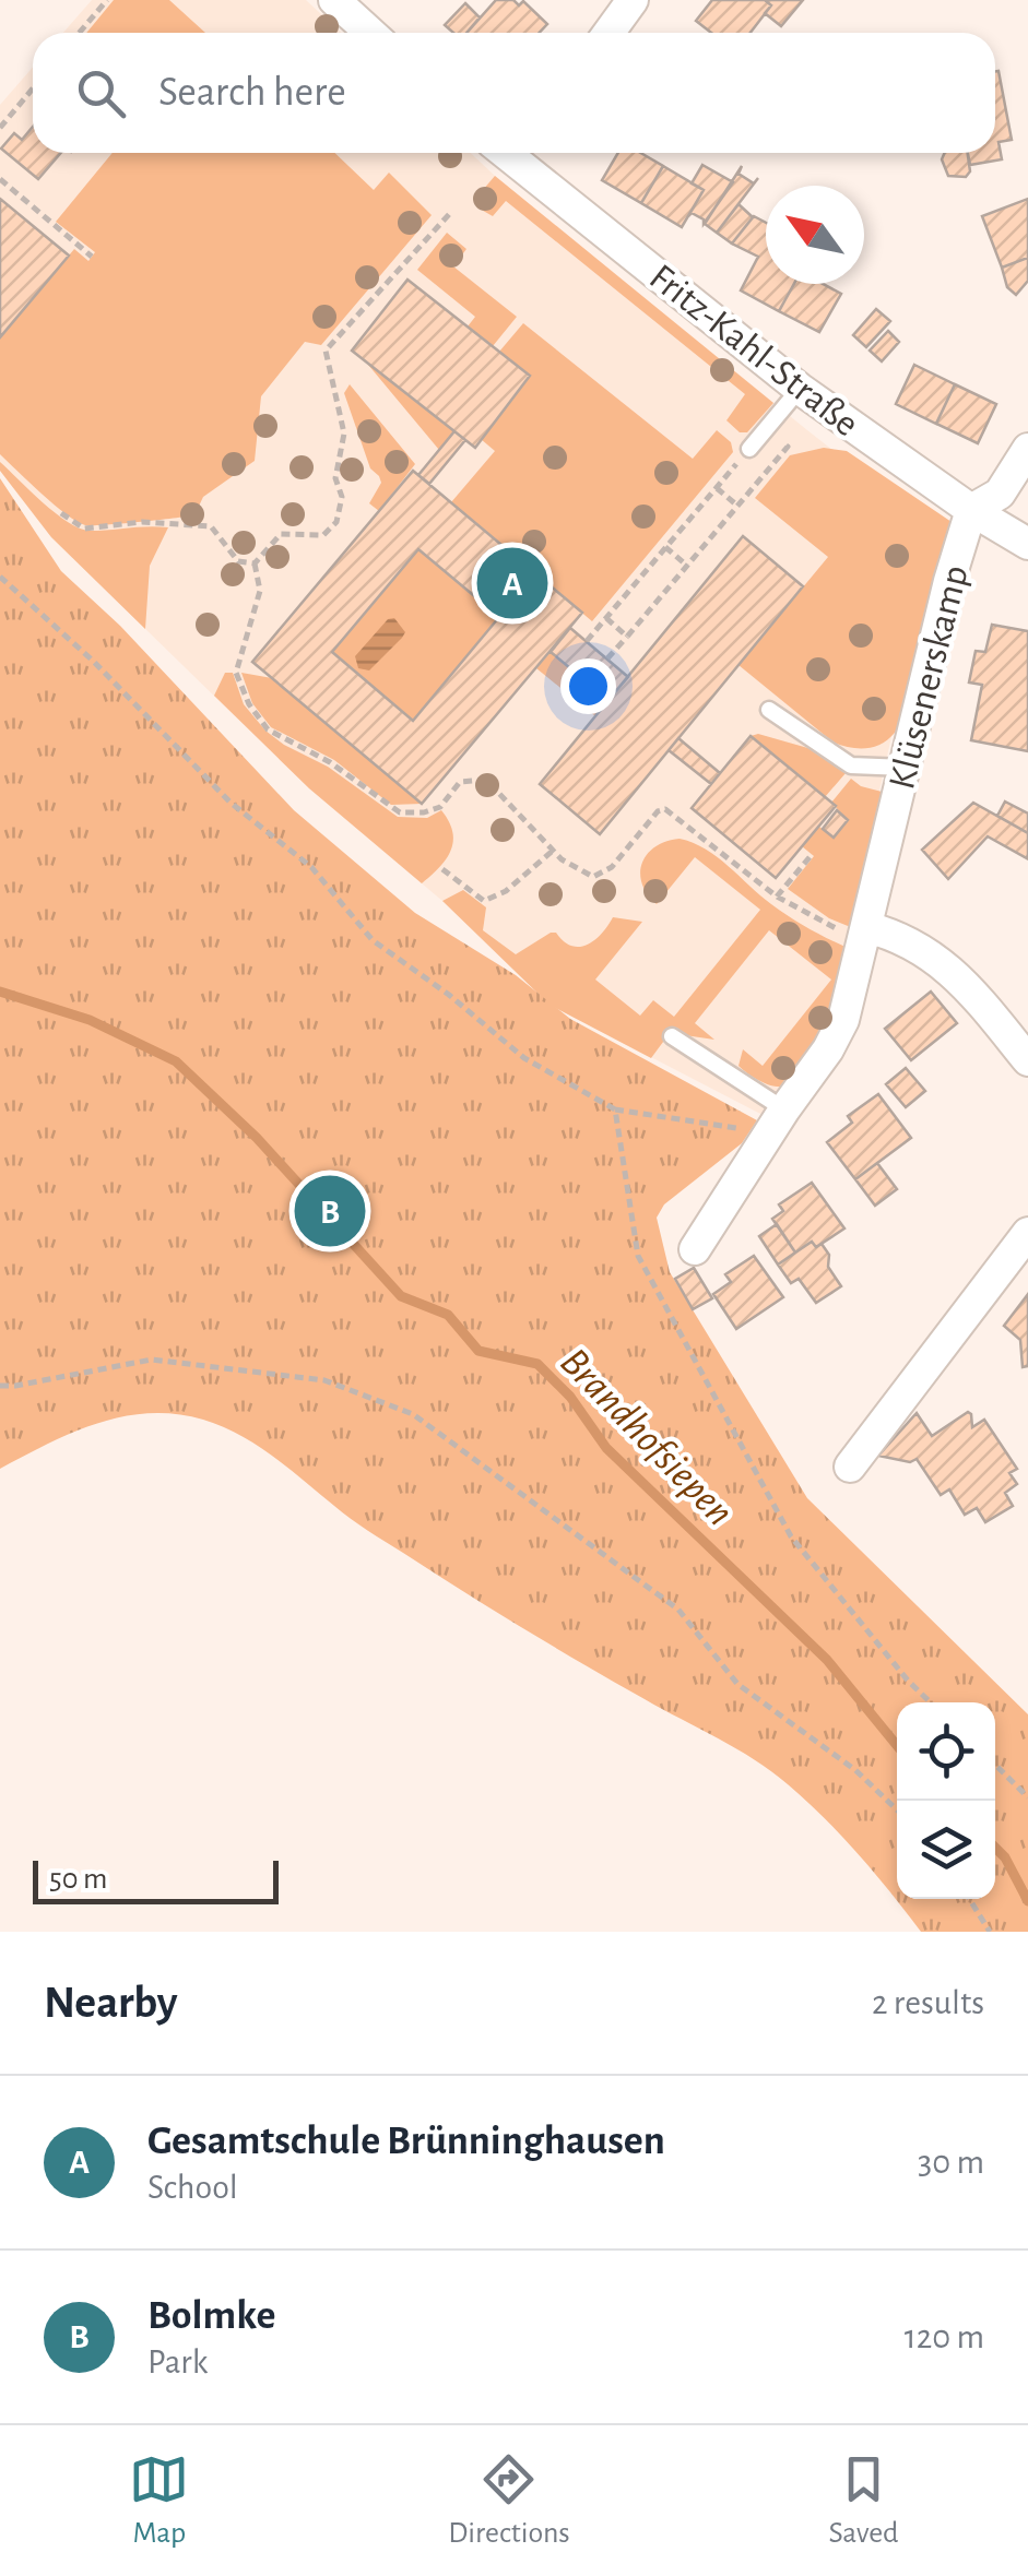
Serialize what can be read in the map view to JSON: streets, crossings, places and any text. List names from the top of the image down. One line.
{"streets":{"street":["Fritz-Kahl-Straße","Klüsenerskamp"]},"crossings":[["Fritz-Kahl-Straße","Klüsenerskamp"]],"water":["Brandhofsiepen"],"scale_bar":"50 m","north":"top left","page":{"search":"Search here","pins":["A","B"],"scale":"50 m","heading":["Nearby","2 results"],"list":[{"mark":"A","name":"Gesamtschule Brünninghausen","note":"School","value":"30 m"},{"mark":"B","name":"Bolmke","note":"Park","value":"120 m"}],"nav":["Map","Directions","Saved"]}}
